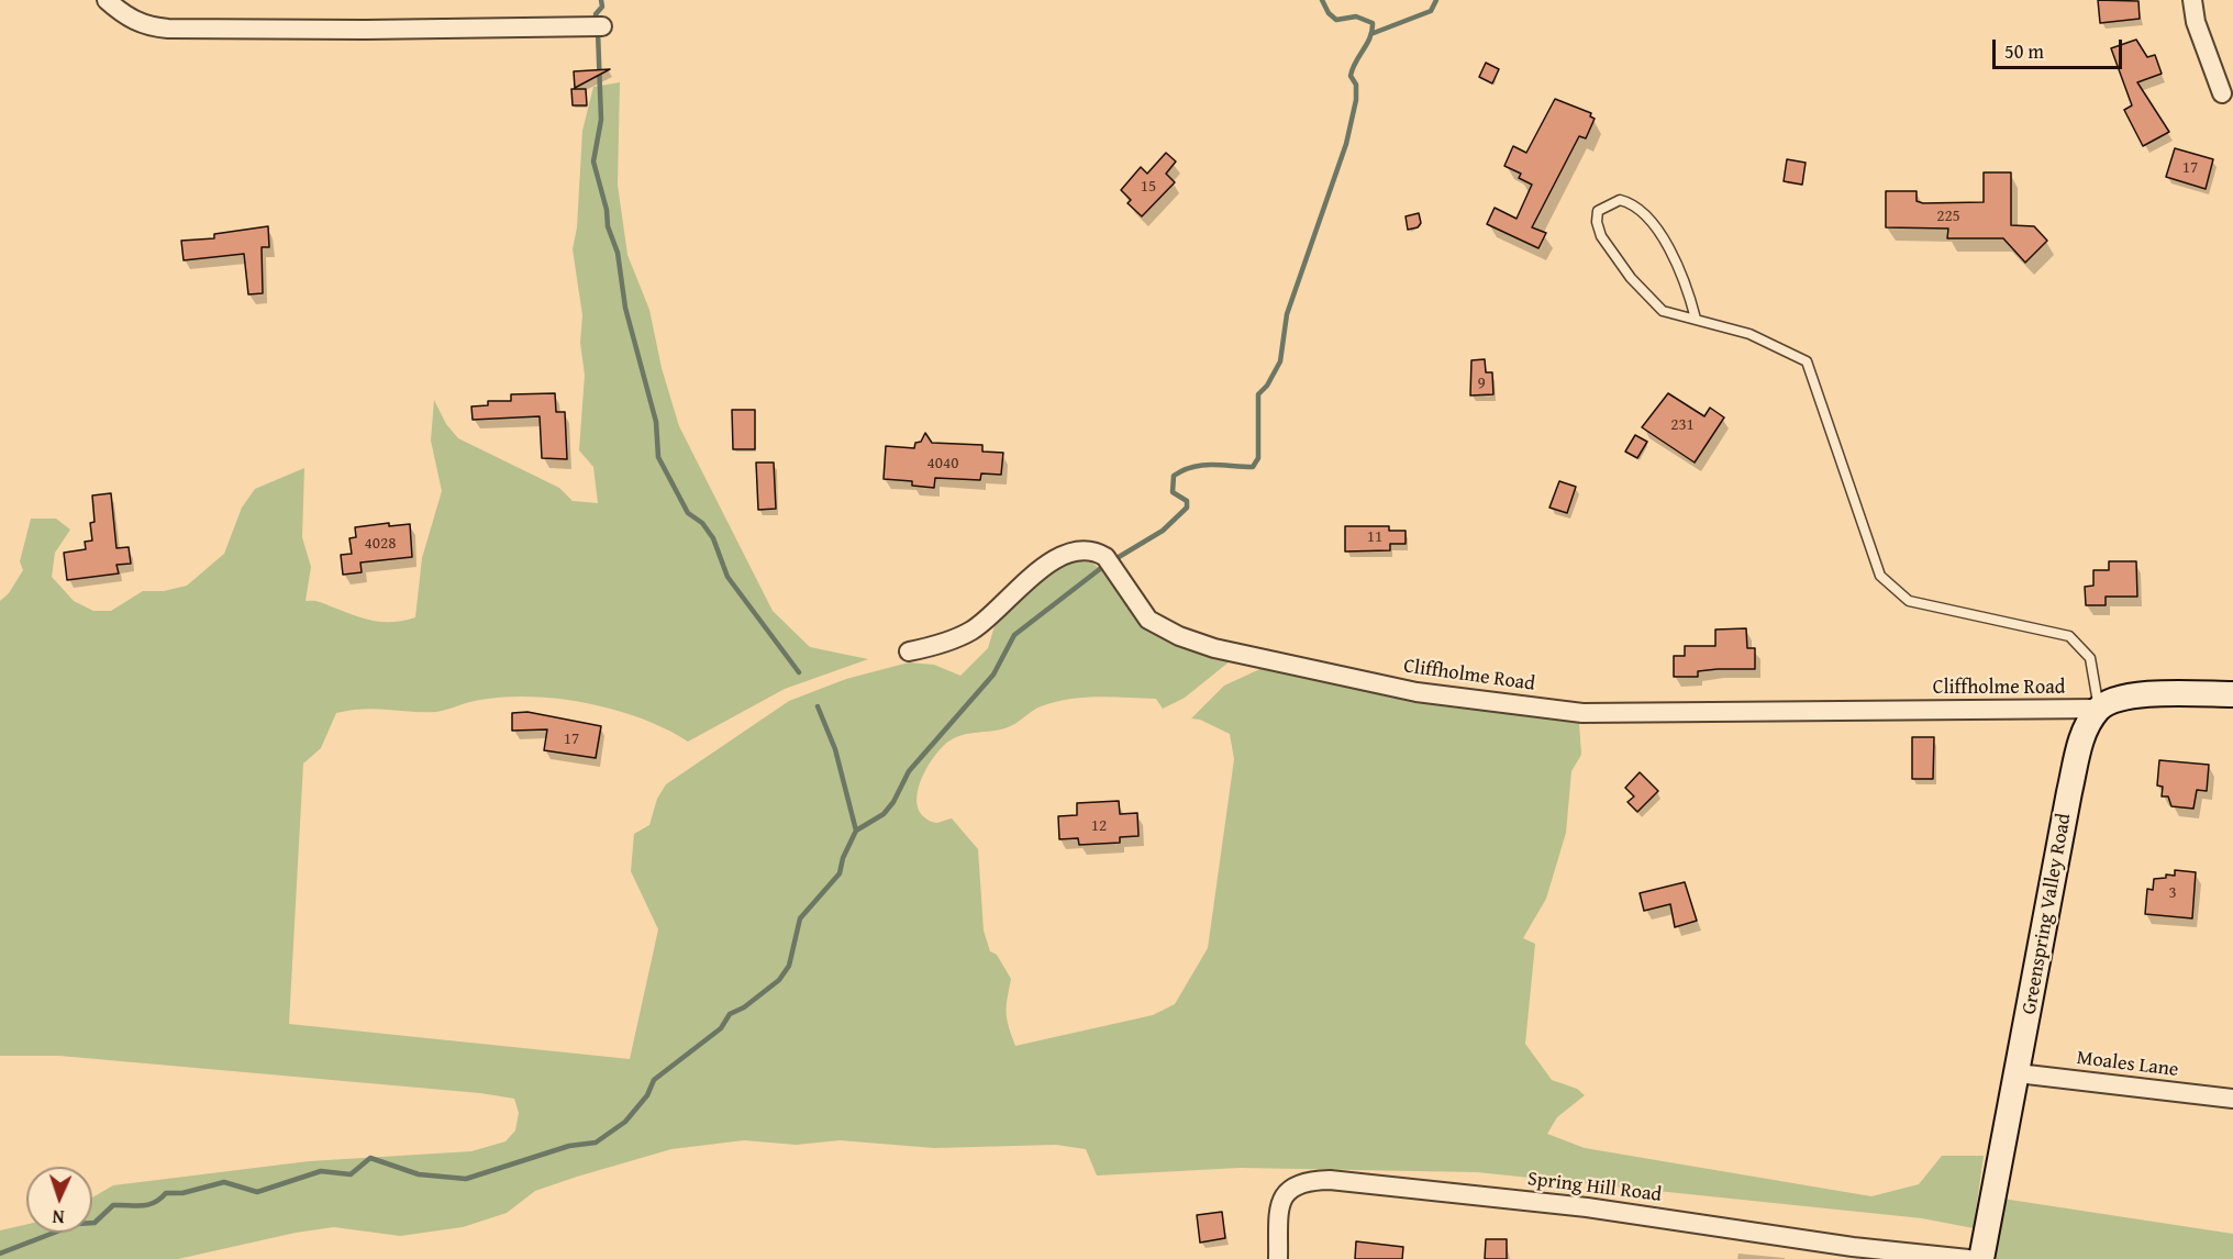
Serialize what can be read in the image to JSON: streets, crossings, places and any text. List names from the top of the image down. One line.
{"streets":{"main road":["Greenspring Valley Road"],"street":["Cliffholme Road","Moales Lane","Spring Hill Road"]},"crossings":[["Cliffholme Road","Greenspring Valley Road"],["Greenspring Valley Road","Moales Lane"]],"house_numbers":["17","15","225","9","231","4040","11","4028","17","12","3"],"scale_bar":"50 m","north":"bottom"}
